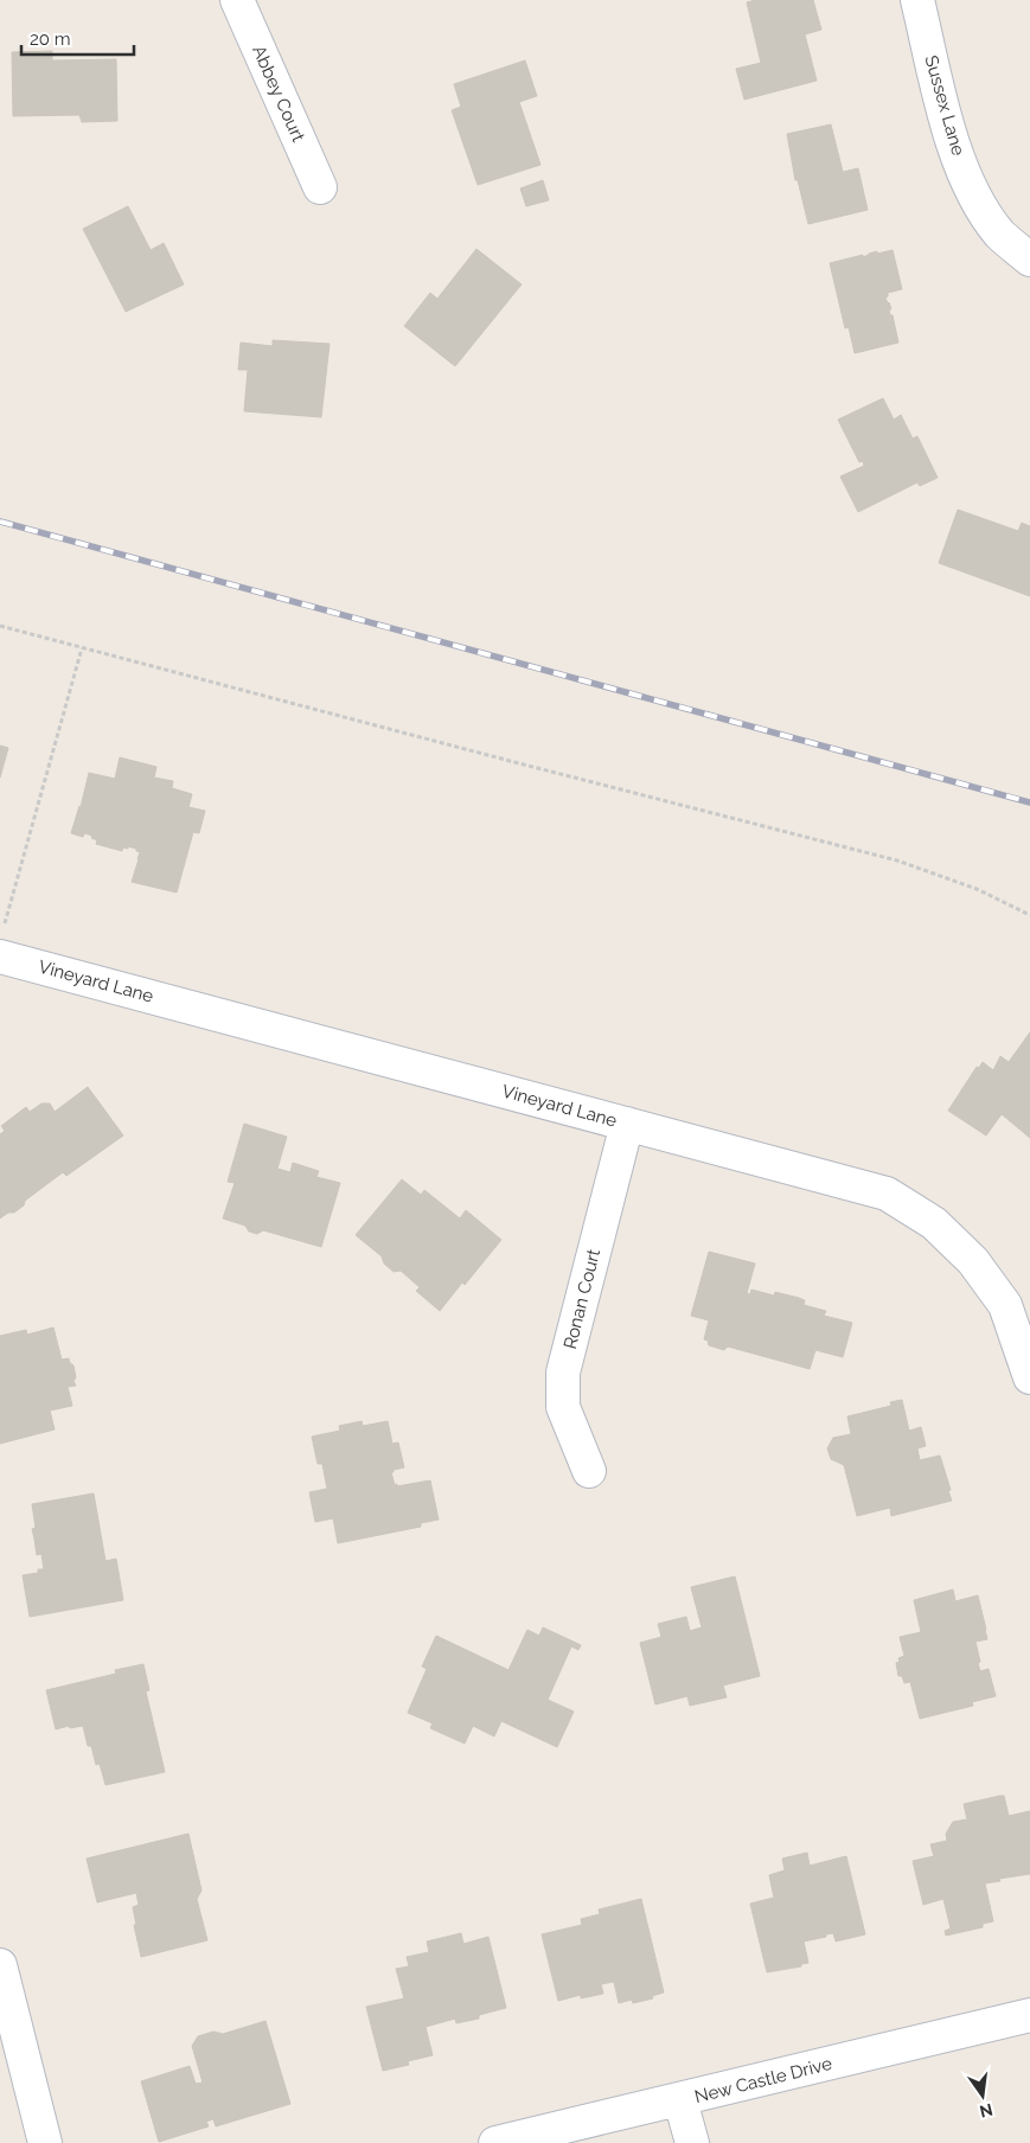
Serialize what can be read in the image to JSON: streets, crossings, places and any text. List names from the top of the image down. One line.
{"streets":{"street":["Abbey Court","Sussex Lane","Vineyard Lane","Ronan Court","New Castle Drive"]},"crossings":[["Vineyard Lane","Ronan Court"]],"scale_bar":"20 m","north":"bottom"}
